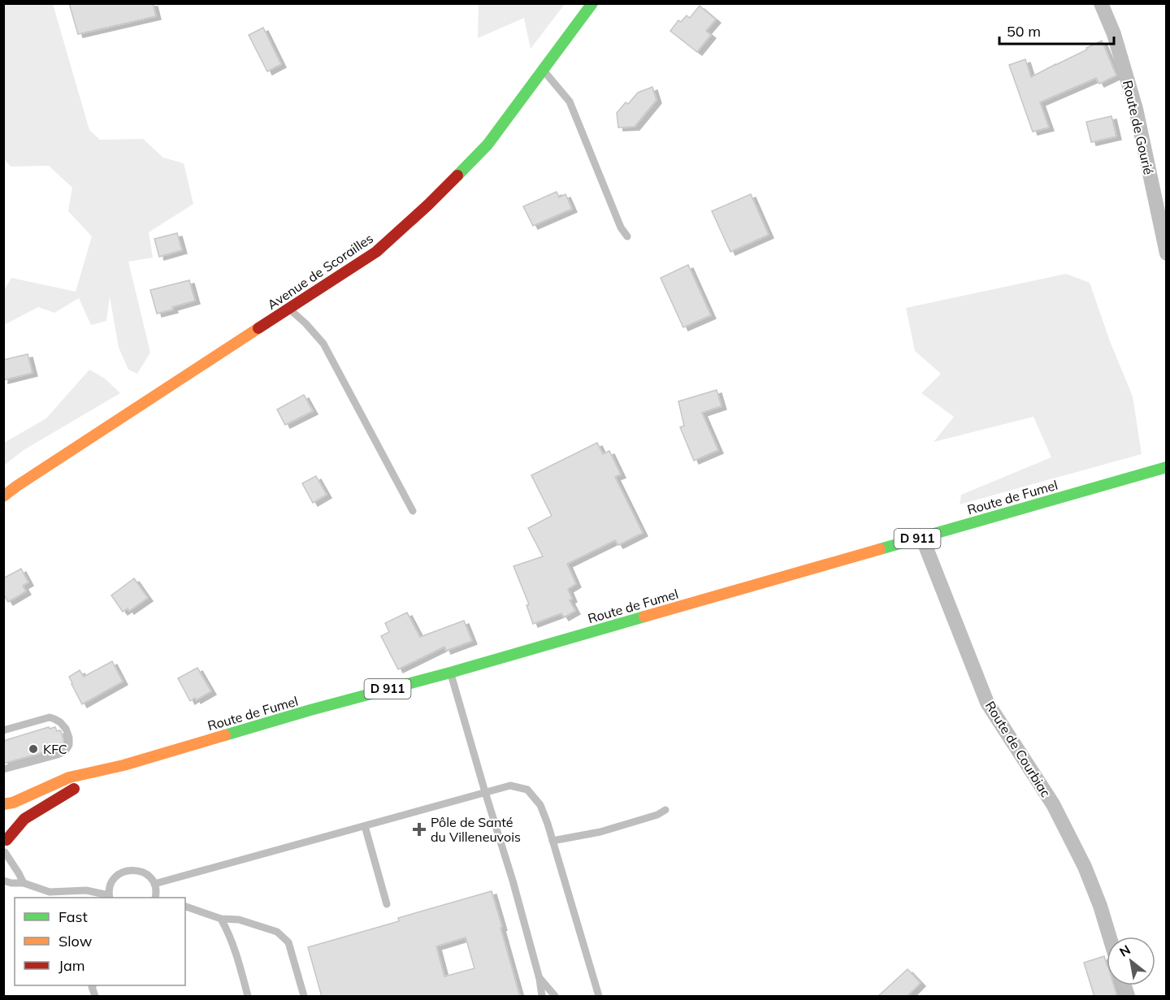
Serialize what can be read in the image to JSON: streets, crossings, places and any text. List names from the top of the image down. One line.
{"streets":{"main road":["Avenue de Scorailles","Route de Fumel","D 911"],"street":["Route de Gourié","Route de Courbiac"]},"crossings":[["Route de Fumel","Route de Courbiac"]],"places":{"other":["KFC"],"health":["Pôle de Santé du Villeneuvois"]},"legend":["Fast","Slow","Jam"],"scale_bar":"50 m","north":"top left"}
